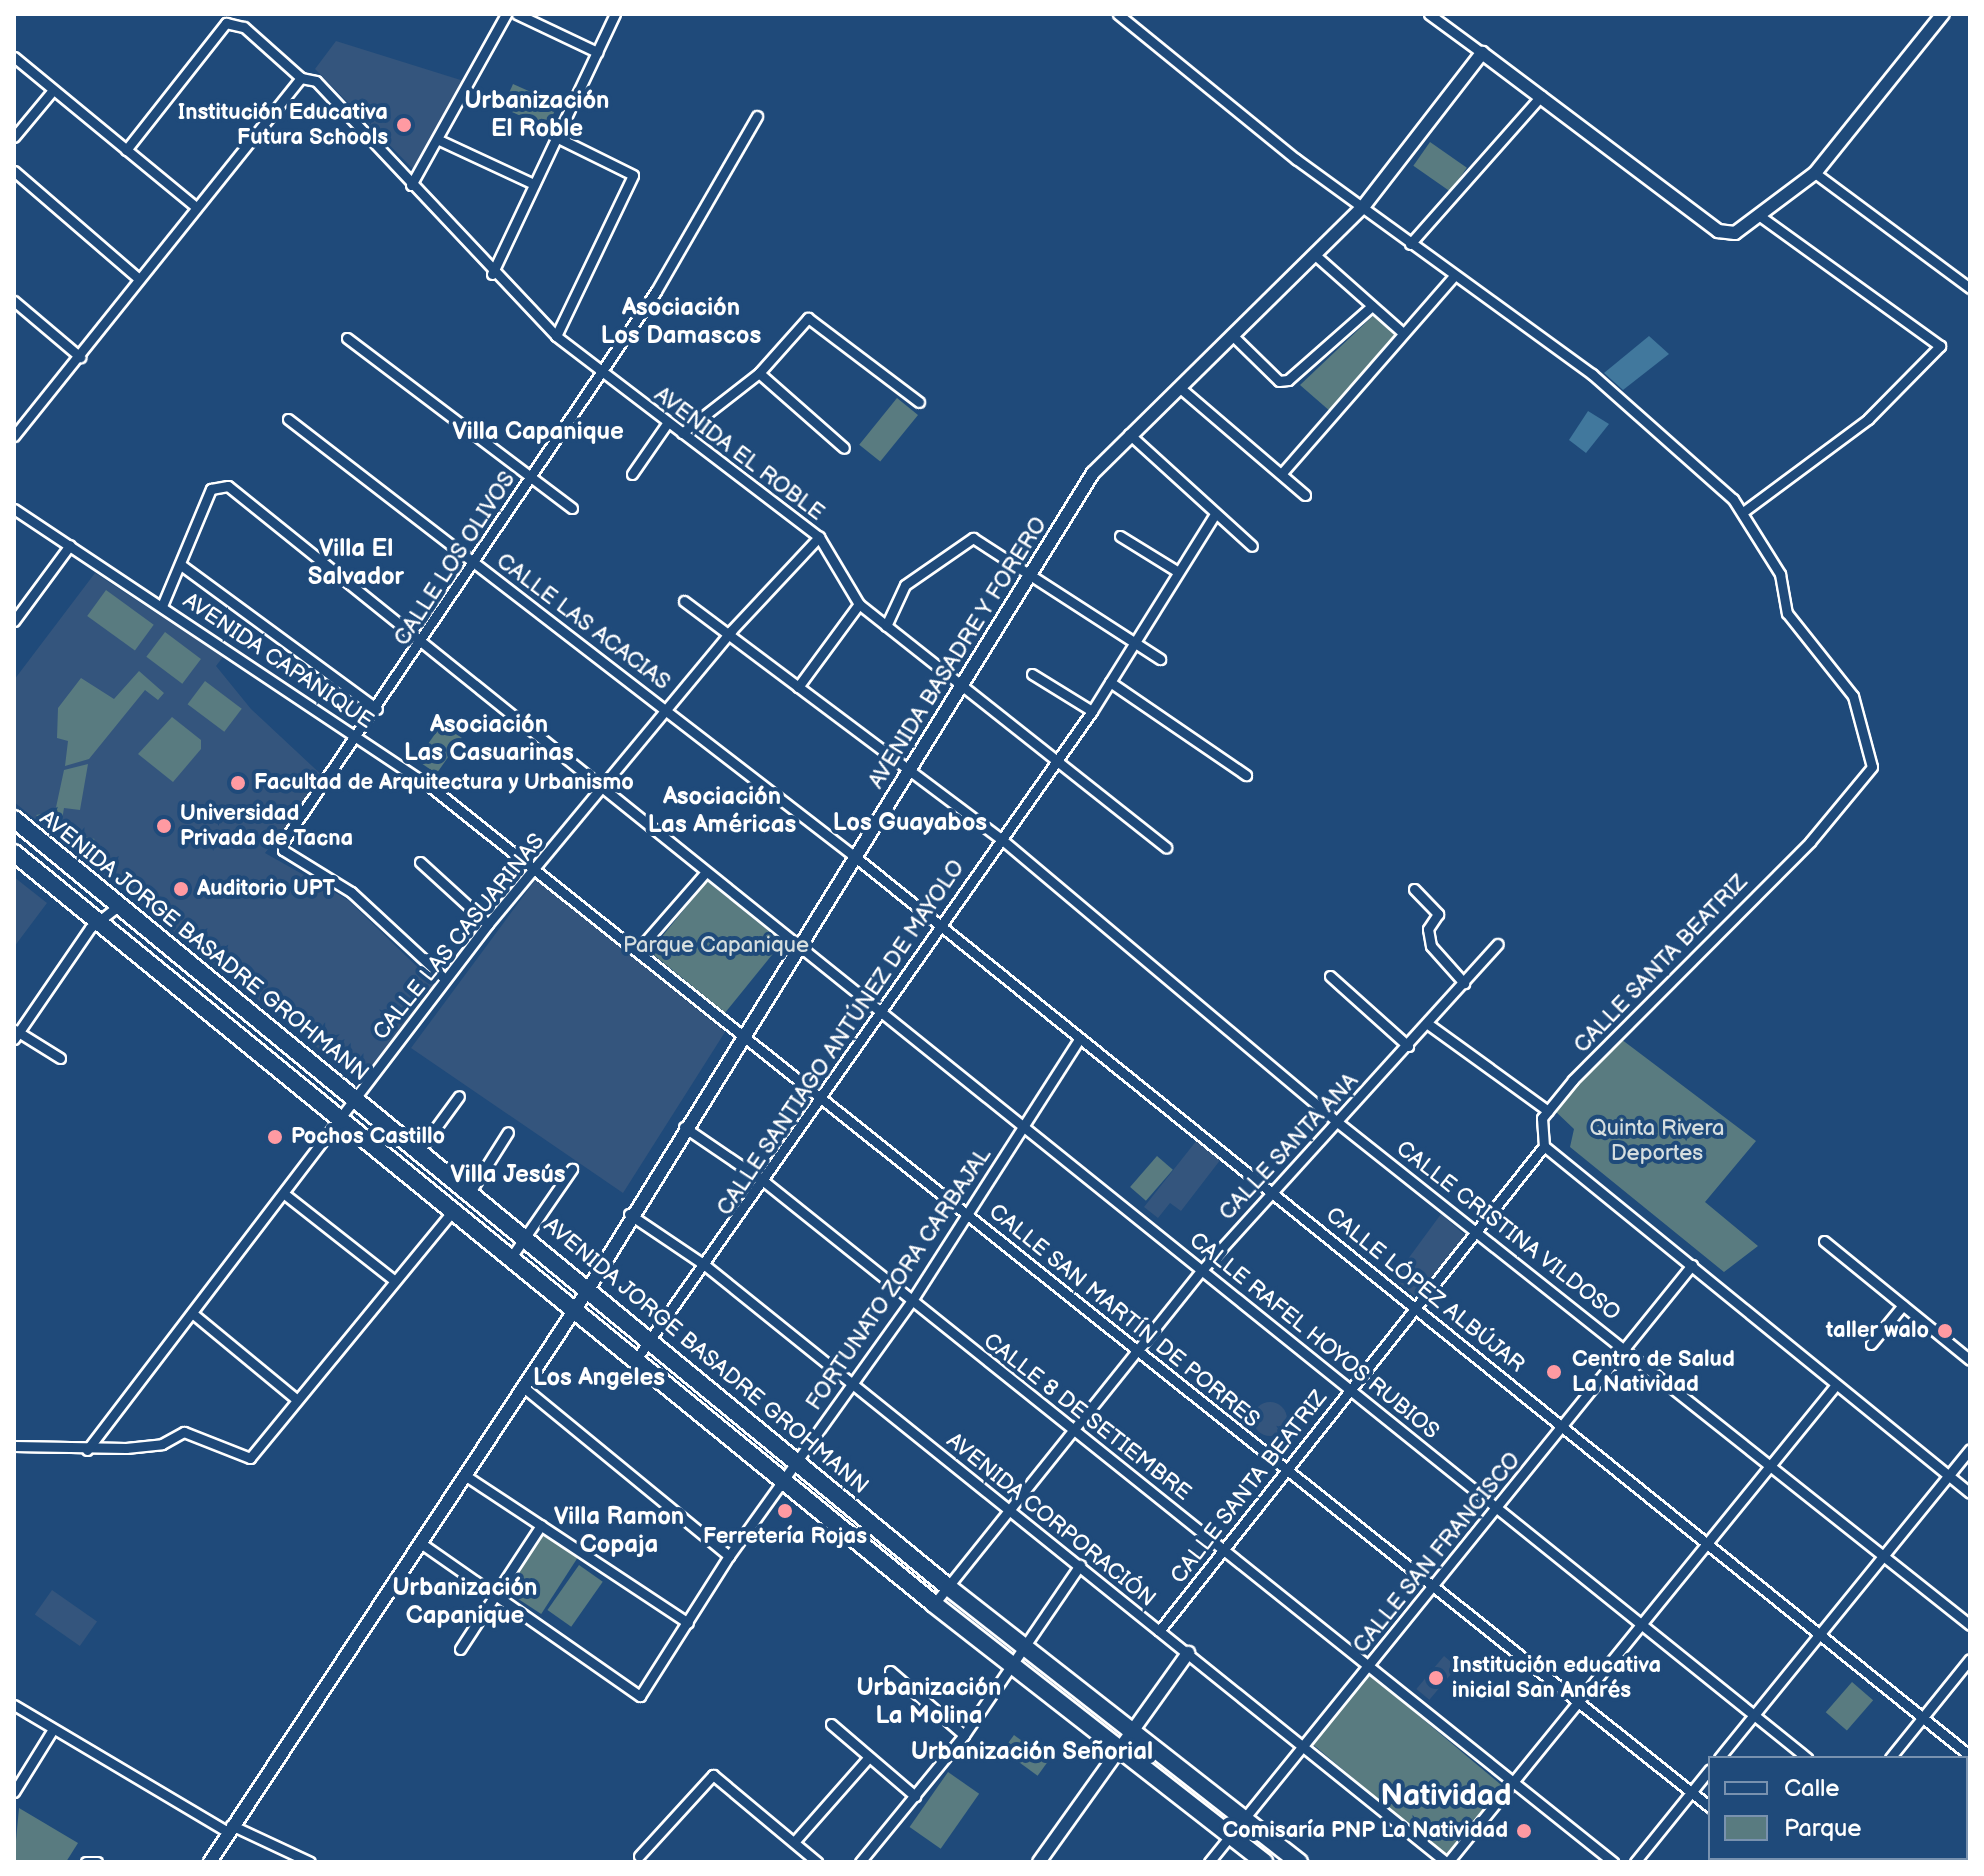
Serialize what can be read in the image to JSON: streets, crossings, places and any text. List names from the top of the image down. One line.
{"streets":{"highway":["AVENIDA JORGE BASADRE GROHMANN"],"street":["AVENIDA EL ROBLE","CALLE LOS OLIVOS","CALLE LAS ACACIAS","AVENIDA BASADRE Y FORERO","AVENIDA CAPANIQUE","CALLE LAS CASUARINAS","CALLE SANTA BEATRIZ","CALLE SANTIAGO ANTÚNEZ DE MAYOLO","CALLE SANTA ANA","CALLE CRISTINA VILDOSO","FORTUNATO ZORA CARBAJAL","CALLE LÓPEZ ALBÚJAR","CALLE SAN MARTÍN DE PORRES","CALLE RAFEL HOYOS RUBIOS","CALLE 8 DE SETIEMBRE","AVENIDA CORPORACIÓN","CALLE SAN FRANCISCO"]},"crossings":[["AVENIDA EL ROBLE","CALLE LOS OLIVOS"],["AVENIDA EL ROBLE","AVENIDA BASADRE Y FORERO"],["AVENIDA EL ROBLE","CALLE LAS CASUARINAS"],["AVENIDA EL ROBLE","CALLE SANTIAGO ANTÚNEZ DE MAYOLO"],["CALLE LOS OLIVOS","CALLE LAS ACACIAS"],["CALLE LOS OLIVOS","AVENIDA CAPANIQUE"],["CALLE LOS OLIVOS","CALLE LAS CASUARINAS"],["CALLE LOS OLIVOS","CALLE RAFEL HOYOS RUBIOS"],["CALLE LAS ACACIAS","AVENIDA BASADRE Y FORERO"],["CALLE LAS ACACIAS","CALLE LAS CASUARINAS"],["CALLE LAS ACACIAS","CALLE LÓPEZ ALBÚJAR"],["AVENIDA BASADRE Y FORERO","AVENIDA CAPANIQUE"],["AVENIDA BASADRE Y FORERO","AVENIDA JORGE BASADRE GROHMANN"],["AVENIDA BASADRE Y FORERO","CALLE CRISTINA VILDOSO"],["AVENIDA BASADRE Y FORERO","CALLE LÓPEZ ALBÚJAR"],["AVENIDA BASADRE Y FORERO","CALLE SAN MARTÍN DE PORRES"],["AVENIDA BASADRE Y FORERO","CALLE RAFEL HOYOS RUBIOS"],["AVENIDA BASADRE Y FORERO","CALLE 8 DE SETIEMBRE"],["AVENIDA BASADRE Y FORERO","AVENIDA CORPORACIÓN"],["AVENIDA CAPANIQUE","CALLE LAS CASUARINAS"],["AVENIDA CAPANIQUE","CALLE SAN MARTÍN DE PORRES"],["CALLE LAS CASUARINAS","AVENIDA JORGE BASADRE GROHMANN"],["CALLE LAS CASUARINAS","CALLE CRISTINA VILDOSO"],["CALLE LAS CASUARINAS","CALLE RAFEL HOYOS RUBIOS"],["AVENIDA JORGE BASADRE GROHMANN","CALLE SANTIAGO ANTÚNEZ DE MAYOLO"],["AVENIDA JORGE BASADRE GROHMANN","CALLE SANTA ANA"],["AVENIDA JORGE BASADRE GROHMANN","FORTUNATO ZORA CARBAJAL"],["AVENIDA JORGE BASADRE GROHMANN","CALLE SAN FRANCISCO"],["CALLE SANTA BEATRIZ","CALLE CRISTINA VILDOSO"],["CALLE SANTA BEATRIZ","CALLE LÓPEZ ALBÚJAR"],["CALLE SANTA BEATRIZ","CALLE SAN MARTÍN DE PORRES"],["CALLE SANTA BEATRIZ","CALLE RAFEL HOYOS RUBIOS"],["CALLE SANTA BEATRIZ","CALLE 8 DE SETIEMBRE"],["CALLE SANTA BEATRIZ","AVENIDA CORPORACIÓN"],["CALLE SANTIAGO ANTÚNEZ DE MAYOLO","CALLE CRISTINA VILDOSO"],["CALLE SANTIAGO ANTÚNEZ DE MAYOLO","CALLE LÓPEZ ALBÚJAR"],["CALLE SANTIAGO ANTÚNEZ DE MAYOLO","CALLE SAN MARTÍN DE PORRES"],["CALLE SANTIAGO ANTÚNEZ DE MAYOLO","CALLE RAFEL HOYOS RUBIOS"],["CALLE SANTIAGO ANTÚNEZ DE MAYOLO","CALLE 8 DE SETIEMBRE"],["CALLE SANTIAGO ANTÚNEZ DE MAYOLO","AVENIDA CORPORACIÓN"],["CALLE SANTA ANA","CALLE CRISTINA VILDOSO"],["CALLE SANTA ANA","CALLE LÓPEZ ALBÚJAR"],["CALLE SANTA ANA","CALLE SAN MARTÍN DE PORRES"],["CALLE SANTA ANA","CALLE RAFEL HOYOS RUBIOS"],["CALLE SANTA ANA","CALLE 8 DE SETIEMBRE"],["CALLE SANTA ANA","AVENIDA CORPORACIÓN"],["CALLE CRISTINA VILDOSO","CALLE SAN FRANCISCO"],["FORTUNATO ZORA CARBAJAL","CALLE LÓPEZ ALBÚJAR"],["FORTUNATO ZORA CARBAJAL","CALLE SAN MARTÍN DE PORRES"],["FORTUNATO ZORA CARBAJAL","CALLE RAFEL HOYOS RUBIOS"],["FORTUNATO ZORA CARBAJAL","CALLE 8 DE SETIEMBRE"],["FORTUNATO ZORA CARBAJAL","AVENIDA CORPORACIÓN"],["CALLE LÓPEZ ALBÚJAR","CALLE SAN FRANCISCO"],["CALLE SAN MARTÍN DE PORRES","CALLE SAN FRANCISCO"],["CALLE RAFEL HOYOS RUBIOS","CALLE SAN FRANCISCO"],["CALLE 8 DE SETIEMBRE","CALLE SAN FRANCISCO"],["AVENIDA CORPORACIÓN","CALLE SAN FRANCISCO"]],"districts":["Urbanización El Roble","Asociación Los Damascos","Villa Capanique","Villa El Salvador","Asociación Las Casuarinas","Asociación Las Américas","Los Guayabos","Villa Jesús","Los Angeles","Villa Ramon Copaja","Urbanización Capanique","Urbanización La Molina","Urbanización Señorial","Natividad"],"parks":["Parque Capanique","Quinta Rivera Deportes"],"places":["Institución Educativa Futura Schools","Facultad de Arquitectura y Urbanismo","Universidad Privada de Tacna","Auditorio UPT","Pochos Castillo","taller walo","Centro de Salud La Natividad","Ferretería Rojas","Institución educativa inicial San Andrés","Comisaría PNP La Natividad"],"legend":["Calle","Parque"]}
